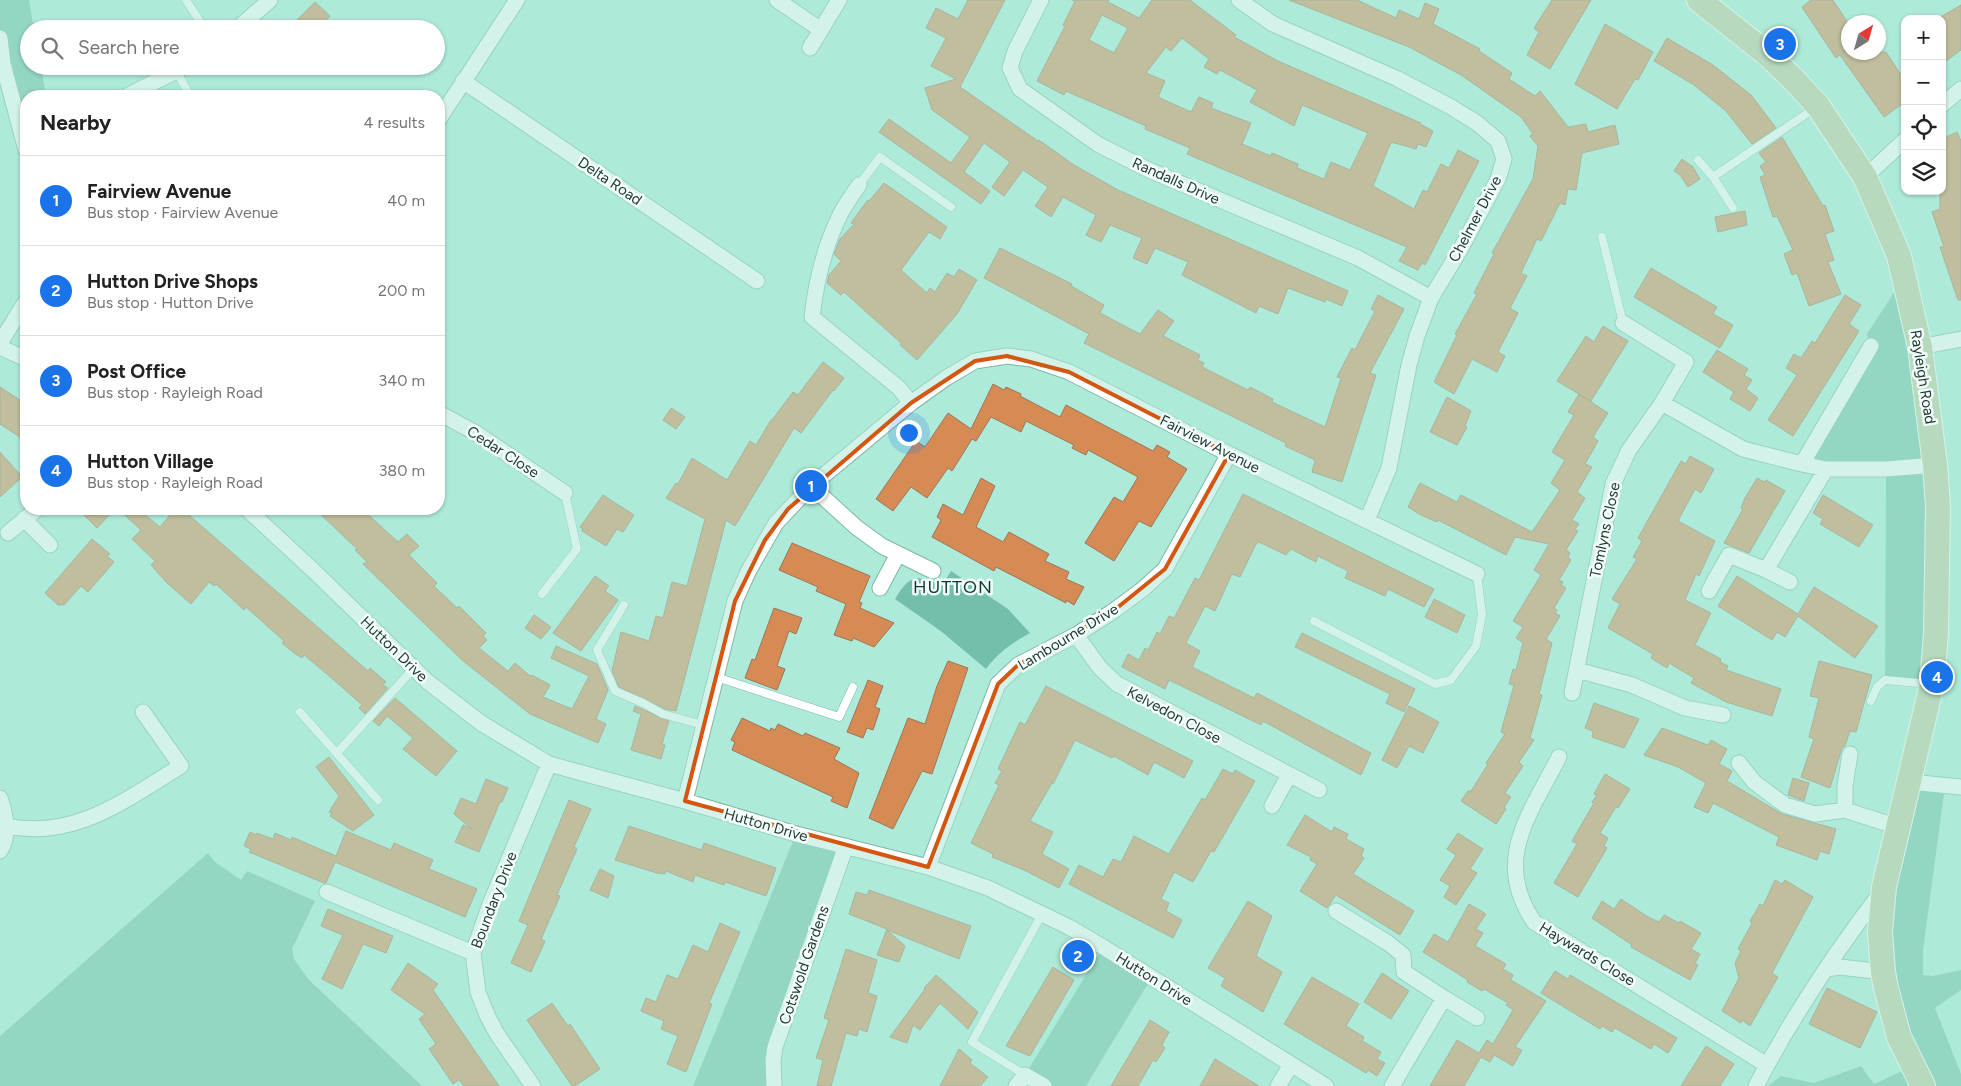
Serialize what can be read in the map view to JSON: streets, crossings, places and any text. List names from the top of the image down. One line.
{"streets":{"main road":["Rayleigh Road"],"street":["Delta Road","Randalls Drive","Chelmer Drive","Fairview Avenue","Cedar Close","Tomlyns Close","Lambourne Drive","Hutton Drive","Kelvedon Close","Boundary Drive","Haywards Close","Cotswold Gardens"]},"crossings":[["Randalls Drive","Chelmer Drive"],["Chelmer Drive","Fairview Avenue"],["Fairview Avenue","Lambourne Drive"],["Fairview Avenue","Hutton Drive"],["Lambourne Drive","Hutton Drive"],["Lambourne Drive","Kelvedon Close"],["Hutton Drive","Boundary Drive"],["Hutton Drive","Cotswold Gardens"]],"districts":["HUTTON"],"north":"top right","page":{"map_buttons":["+","−"],"search":"Search here","pins":["3","1","4","2"],"heading":["Nearby","4 results"],"list":[{"mark":"1","name":"Fairview Avenue","note":"Bus stop · Fairview Avenue","value":"40 m"},{"mark":"2","name":"Hutton Drive Shops","note":"Bus stop · Hutton Drive","value":"200 m"},{"mark":"3","name":"Post Office","note":"Bus stop · Rayleigh Road","value":"340 m"},{"mark":"4","name":"Hutton Village","note":"Bus stop · Rayleigh Road","value":"380 m"}]}}
